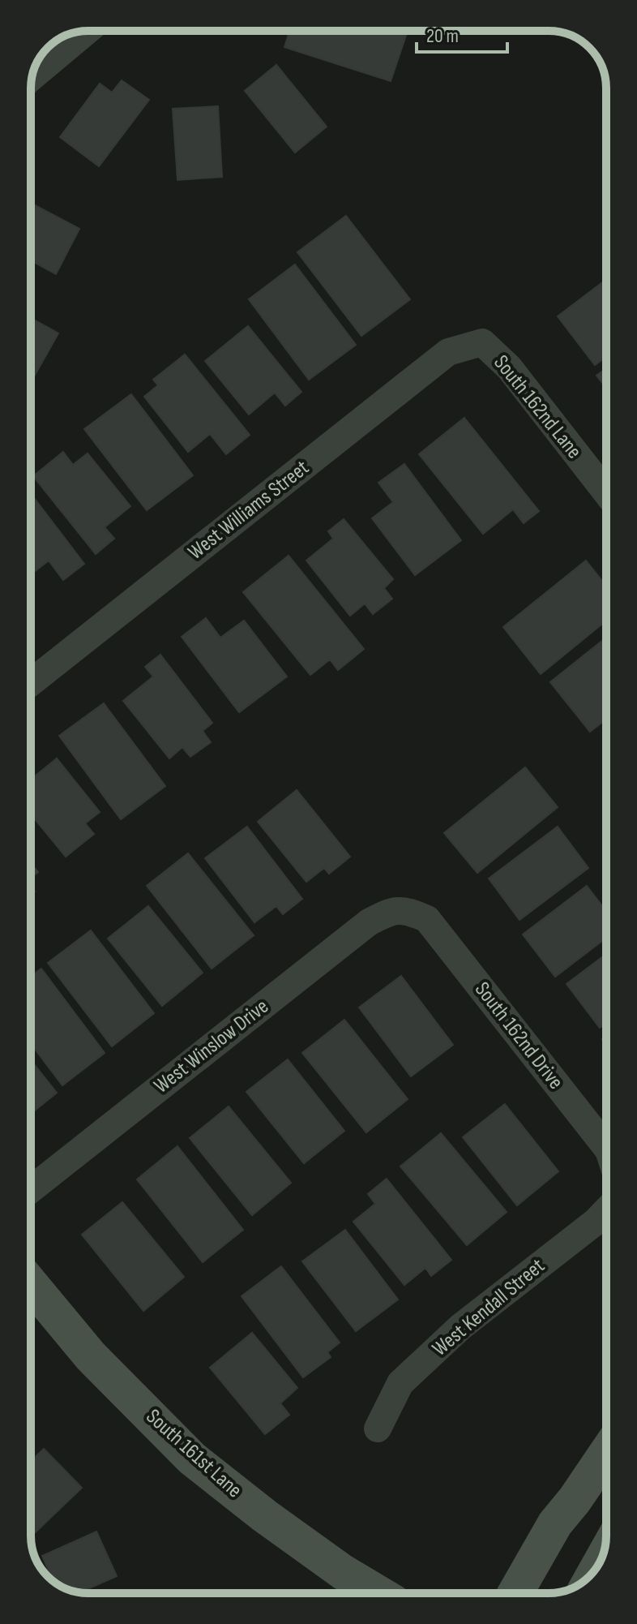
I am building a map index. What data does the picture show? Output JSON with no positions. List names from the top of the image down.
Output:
{
  "streets": {
    "street": [
      "South 162nd Lane",
      "West Williams Street",
      "South 162nd Drive",
      "West Winslow Drive",
      "West Kendall Street",
      "South 161st Lane"
    ]
  },
  "crossings": [
    ["South 162nd Lane", "West Williams Street"],
    ["South 162nd Drive", "West Winslow Drive"]
  ],
  "scale_bar": "20 m"
}
